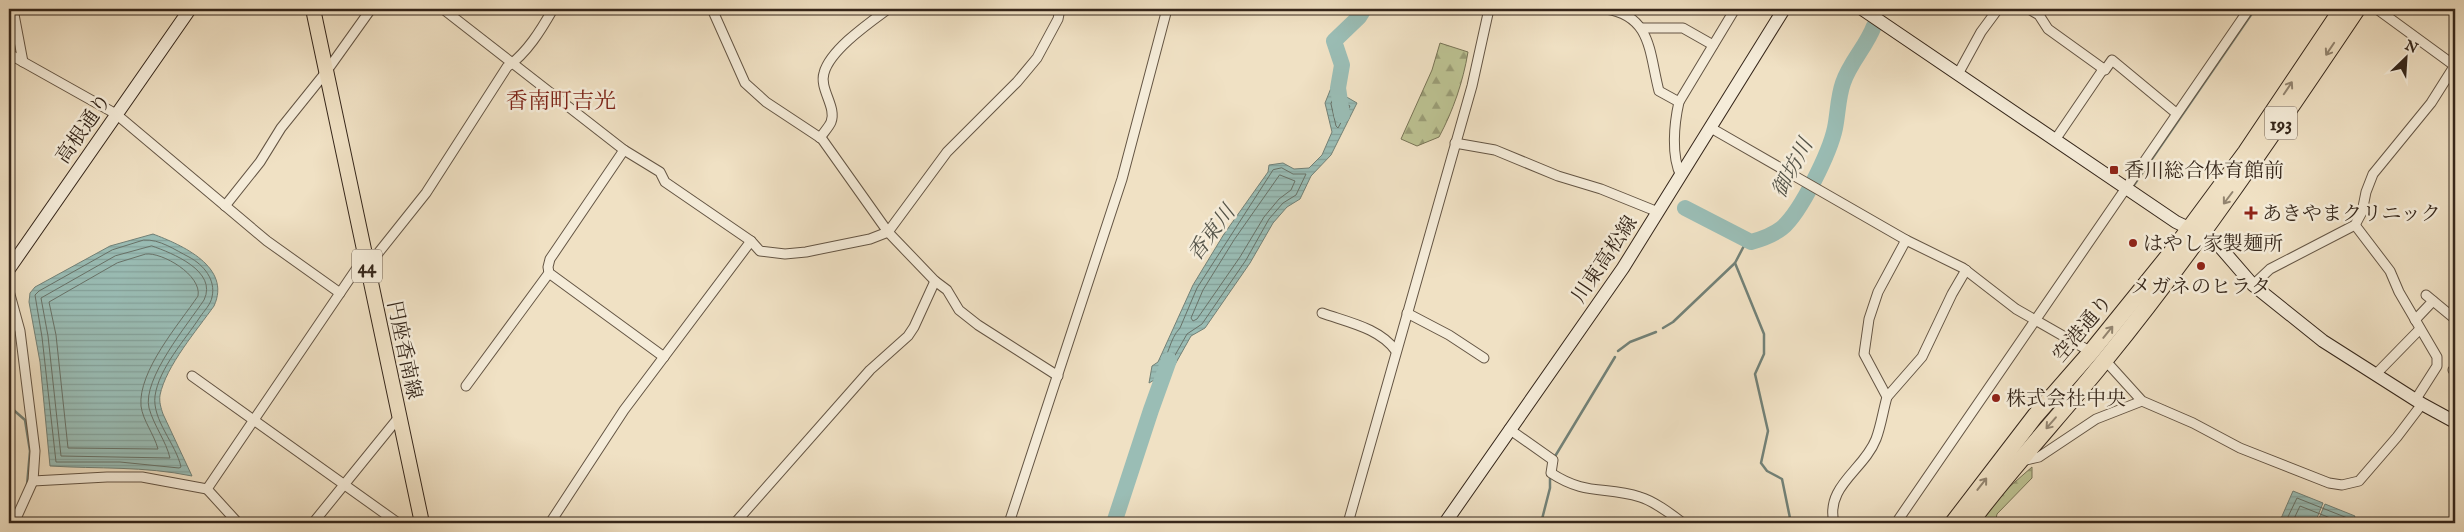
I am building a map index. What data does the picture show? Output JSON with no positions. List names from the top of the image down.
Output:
{
  "streets": {
    "highway": ["193", "空港通り"],
    "main road": ["44", "円座香南線"],
    "street": ["高根通り", "川東高松線"]
  },
  "districts": ["香南町吉光"],
  "water": ["御坊川", "香東川"],
  "places": {
    "transit": ["香川総合体育館前"],
    "health": ["あきやまクリニック"],
    "other": ["はやし家製麺所", "メガネのヒラタ", "株式会社中央"]
  },
  "north": "top right"
}
